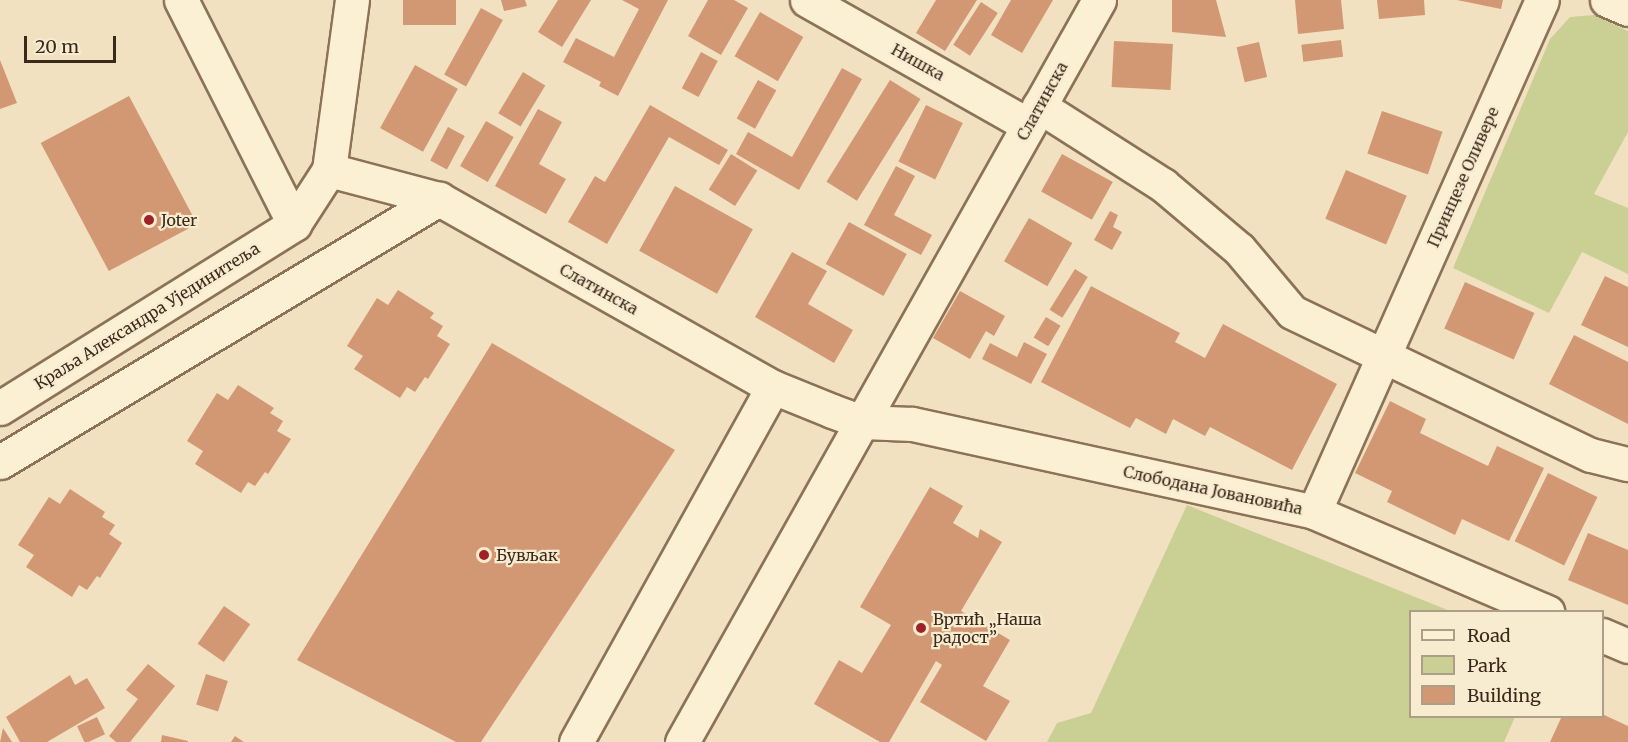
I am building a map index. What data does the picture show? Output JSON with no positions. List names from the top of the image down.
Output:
{
  "streets": {
    "street": [
      "Нишка",
      "Слатинска",
      "Принцезе Оливере",
      "Краља Александра Ујединитеља",
      "Слободана Јовановића"
    ]
  },
  "crossings": [
    ["Нишка", "Слатинска"],
    ["Нишка", "Принцезе Оливере"],
    ["Слатинска", "Краља Александра Ујединитеља"],
    ["Слатинска", "Слободана Јовановића"],
    ["Принцезе Оливере", "Слободана Јовановића"]
  ],
  "places": ["Joter", "Бувљак", "Вртић „Наша радост”"],
  "legend": ["Road", "Park", "Building"],
  "scale_bar": "20 m"
}
